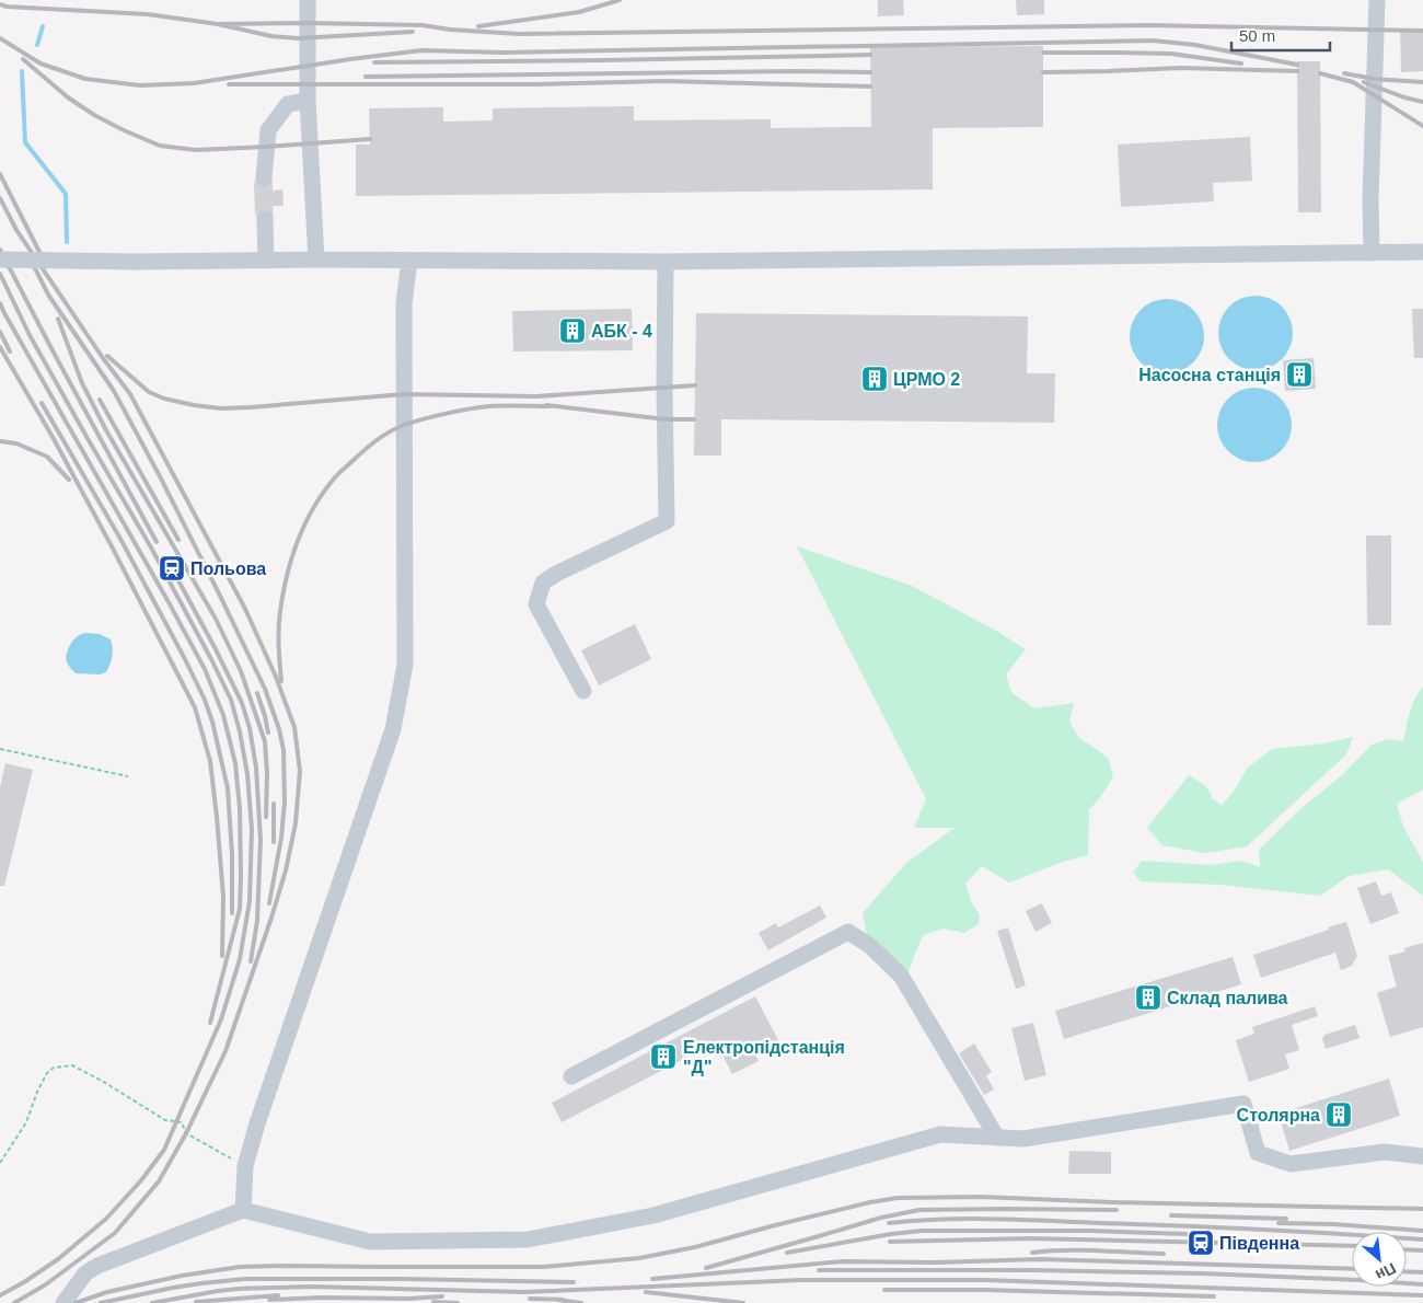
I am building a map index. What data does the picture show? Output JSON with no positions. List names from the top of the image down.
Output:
{
  "places": {
    "building": [
      "АБК - 4",
      "Насосна станція",
      "ЦРМО 2",
      "Склад палива",
      "Електропідстанція \"Д\"",
      "Столярна"
    ],
    "station": ["Польова", "Південна"]
  },
  "scale_bar": "50 m",
  "north": "bottom right"
}
